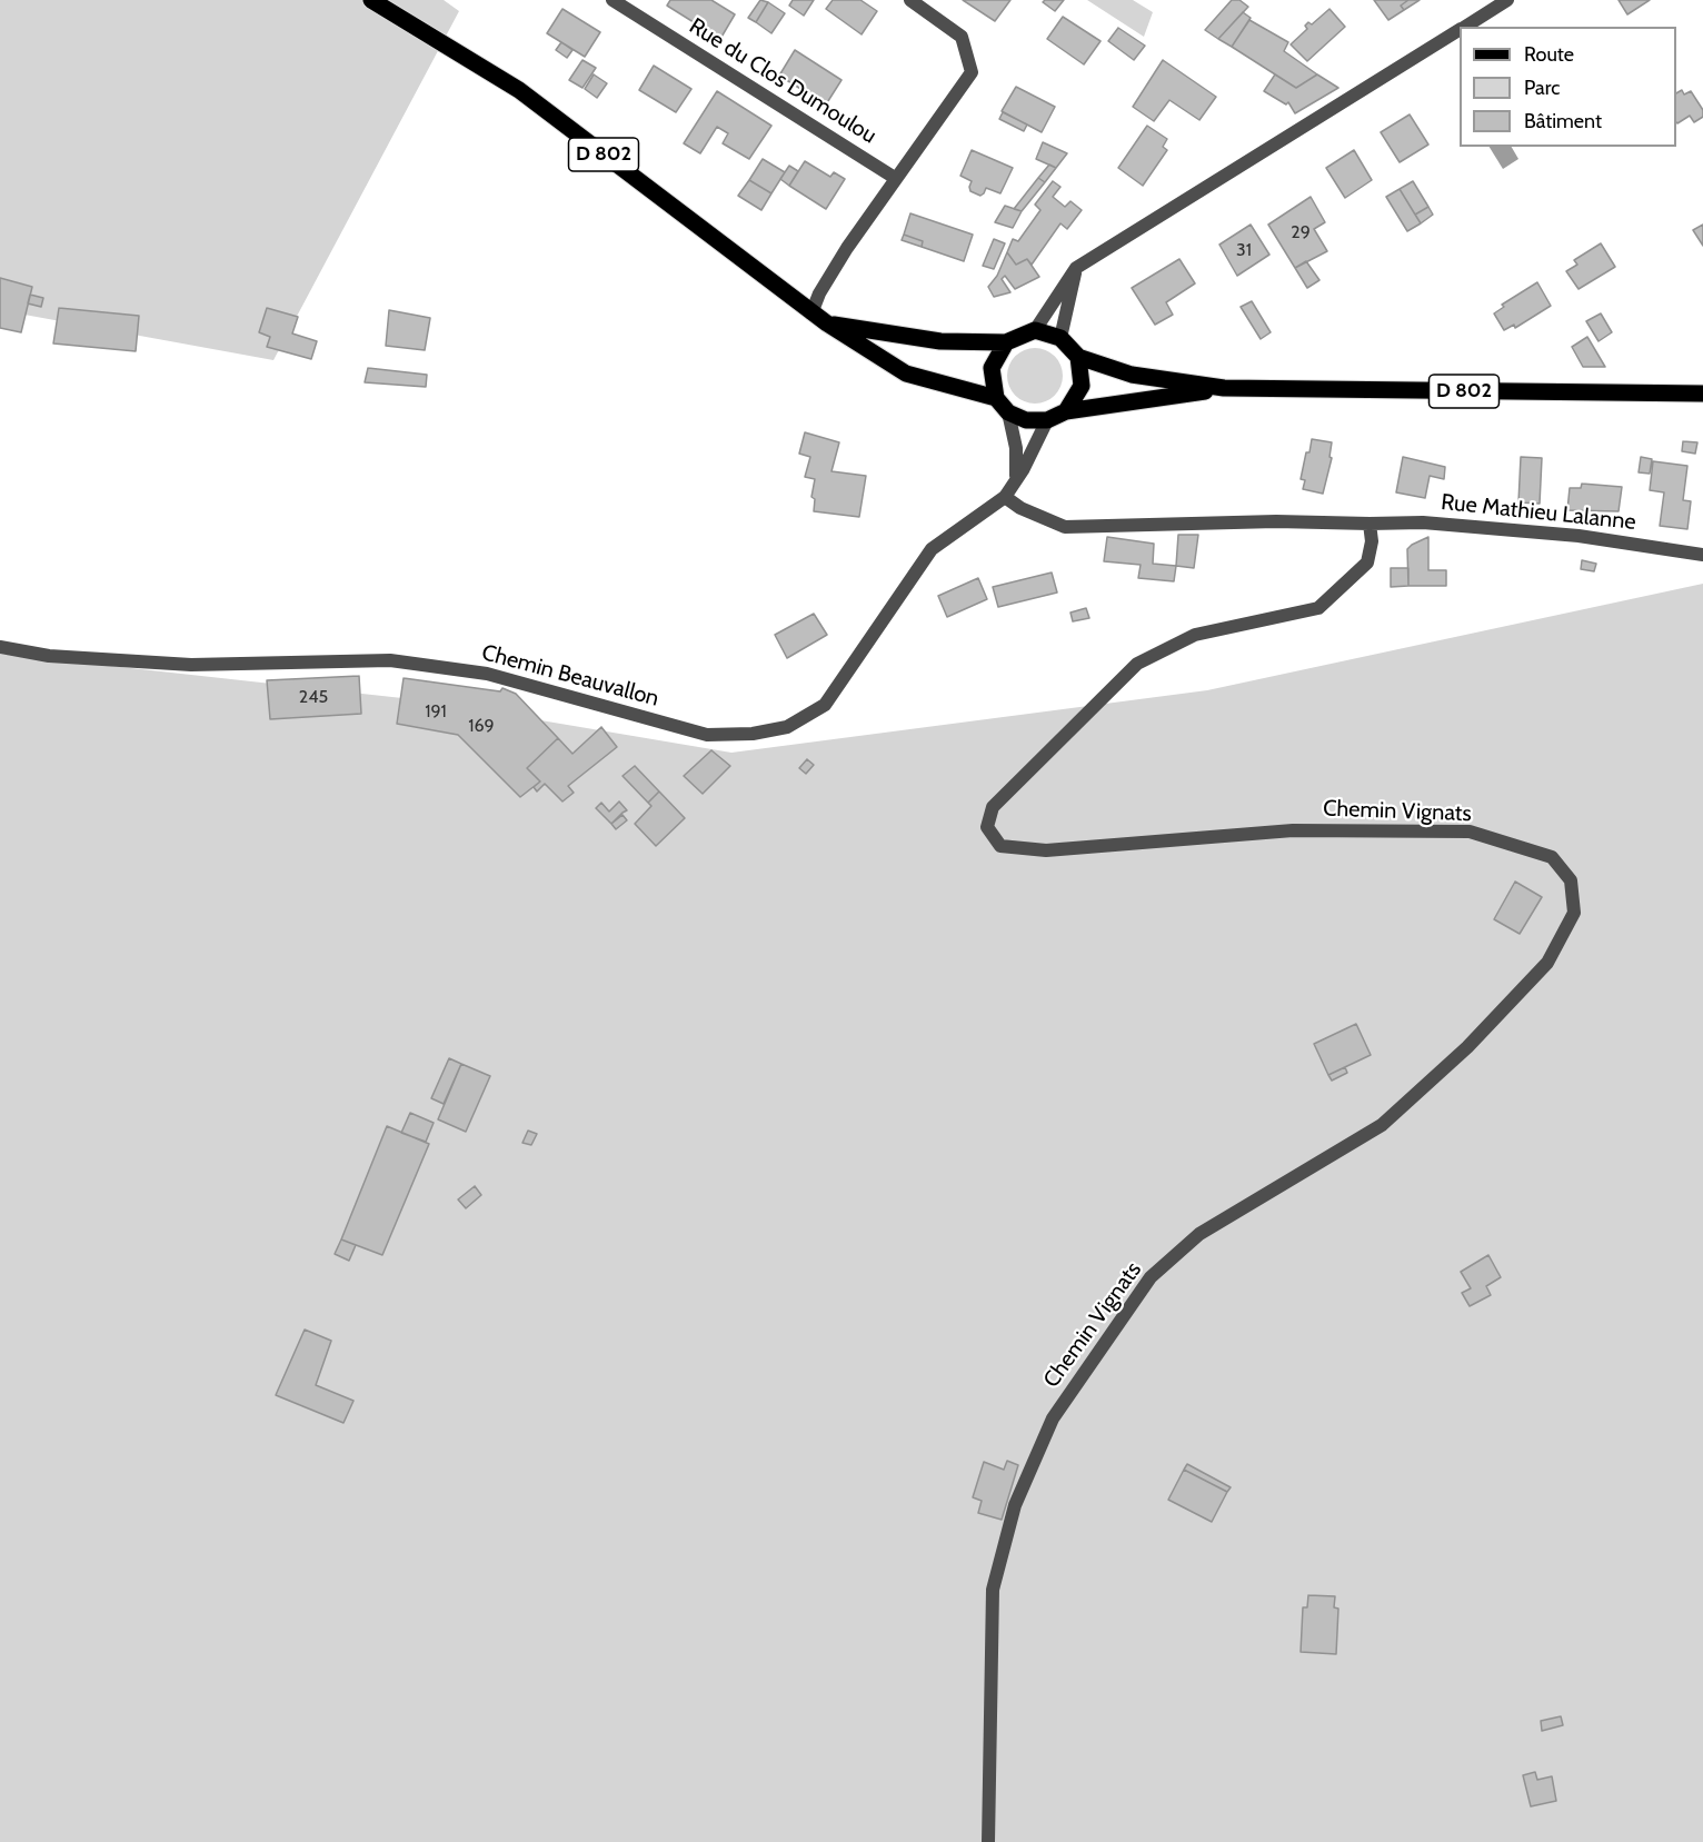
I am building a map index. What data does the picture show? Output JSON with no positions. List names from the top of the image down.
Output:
{
  "streets": {
    "main road": ["D 802"],
    "street": [
      "Rue du Clos Dumoulou",
      "Rue Mathieu Lalanne",
      "Chemin Beauvallon",
      "Chemin Vignats"
    ]
  },
  "crossings": [
    ["D 802", "Chemin Beauvallon"],
    ["Rue Mathieu Lalanne", "Chemin Vignats"]
  ],
  "house_numbers": [
    "29",
    "31",
    "245",
    "191",
    "169"
  ],
  "legend": ["Route", "Parc", "Bâtiment"]
}
